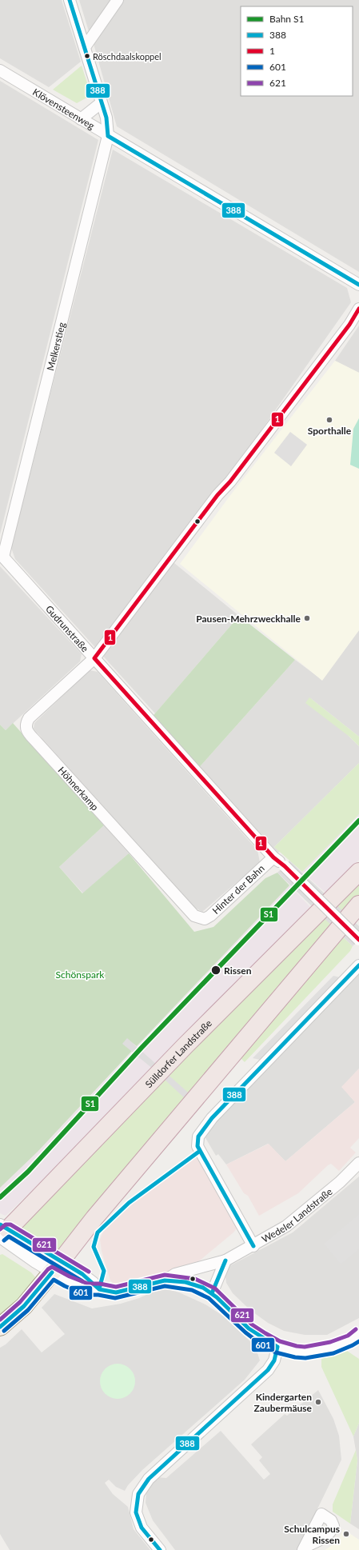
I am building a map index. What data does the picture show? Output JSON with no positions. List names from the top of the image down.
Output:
{
  "streets": {
    "highway": ["Sülldorfer Landstraße"],
    "street": [
      "Klövensteenweg",
      "Melkerstieg",
      "Gudrunstraße",
      "Höhnerkamp",
      "Hinter der Bahn",
      "Wedeler Landstraße"
    ]
  },
  "crossings": [
    ["Klövensteenweg", "Melkerstieg"],
    ["Melkerstieg", "Gudrunstraße"],
    ["Gudrunstraße", "Höhnerkamp"],
    ["Gudrunstraße", "Hinter der Bahn"],
    ["Höhnerkamp", "Hinter der Bahn"],
    ["Sülldorfer Landstraße", "Wedeler Landstraße"]
  ],
  "parks": ["Schönspark"],
  "places": [
    "Röschdaalskoppel",
    "Sporthalle",
    "Pausen-Mehrzweckhalle",
    "Rissen",
    "Kindergarten Zaubermäuse",
    "Schulcampus Rissen"
  ],
  "lines": [
    "transit line 388",
    "transit line 1",
    "rail line S1",
    "transit line 621",
    "transit line 601"
  ],
  "legend": [
    "Bahn S1",
    "388",
    "1",
    "601",
    "621"
  ]
}
